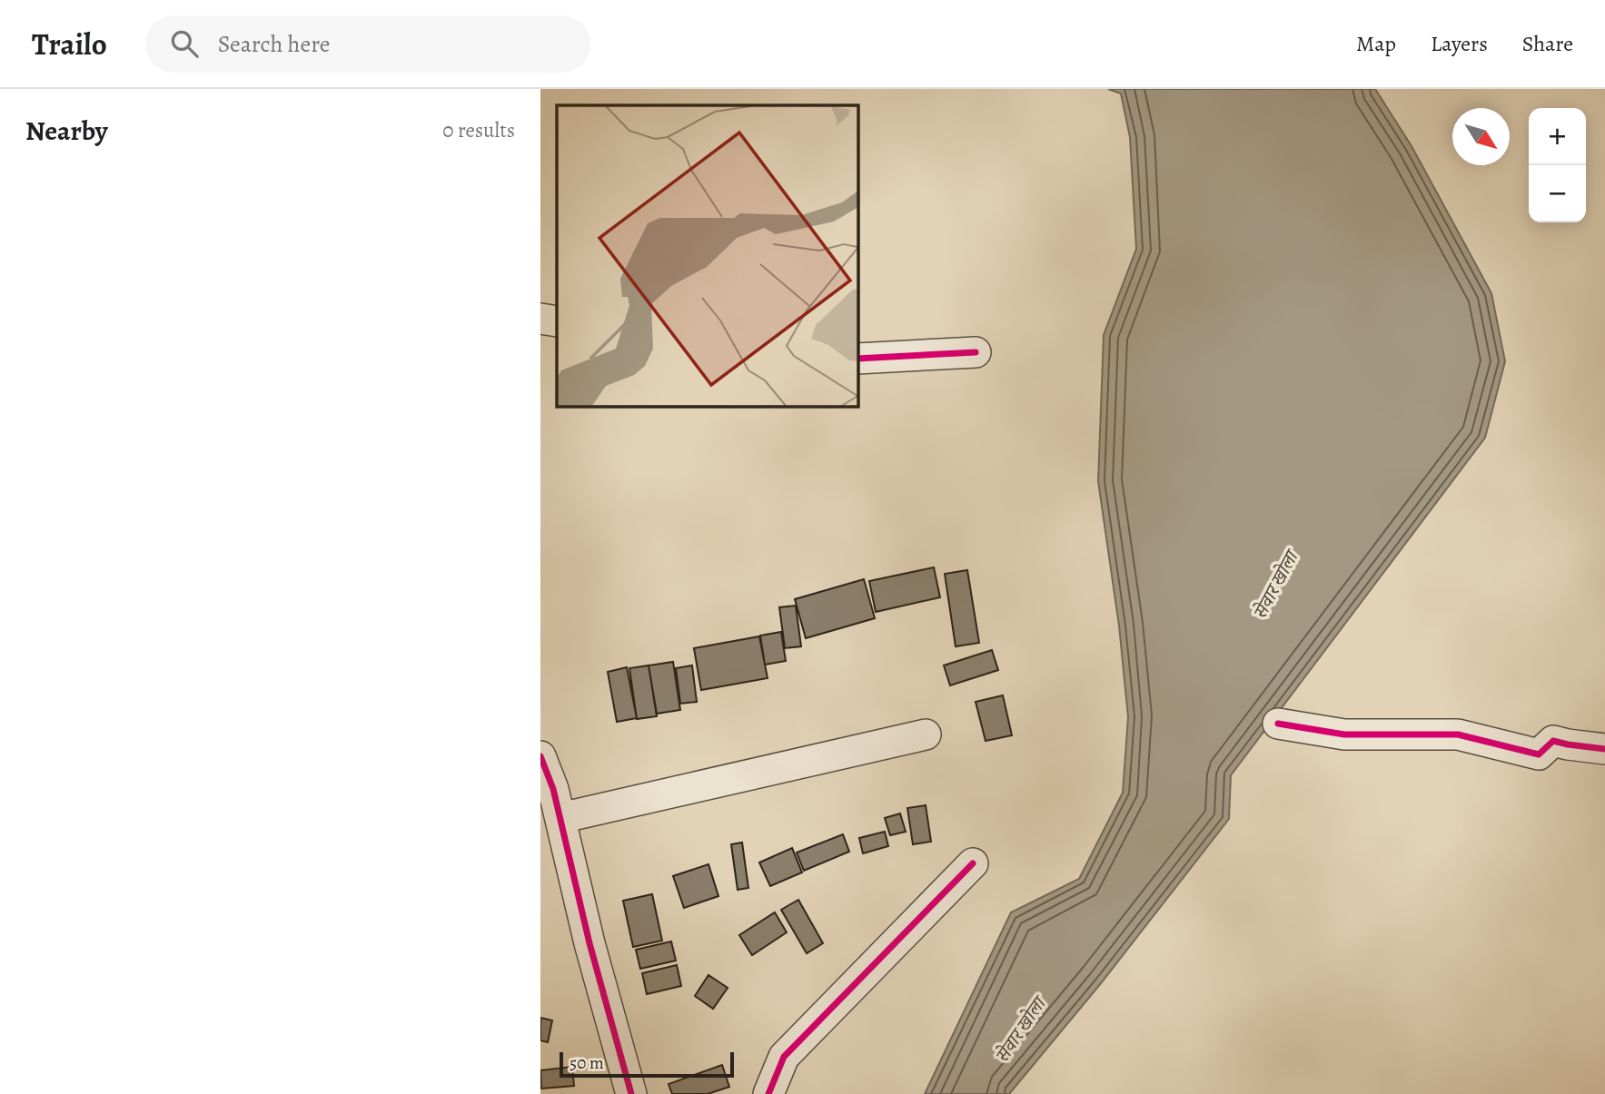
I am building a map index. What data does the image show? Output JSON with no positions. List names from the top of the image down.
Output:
{
  "water": ["सेवार खोला"],
  "scale_bar": "50 m",
  "north": "bottom right",
  "page": {
    "header": "Trailo",
    "search": "Search here",
    "nav": ["Map", "Layers", "Share"],
    "heading": ["Nearby", "0 results"],
    "map_buttons": ["+", "−"],
    "scale": "50 m"
  }
}
